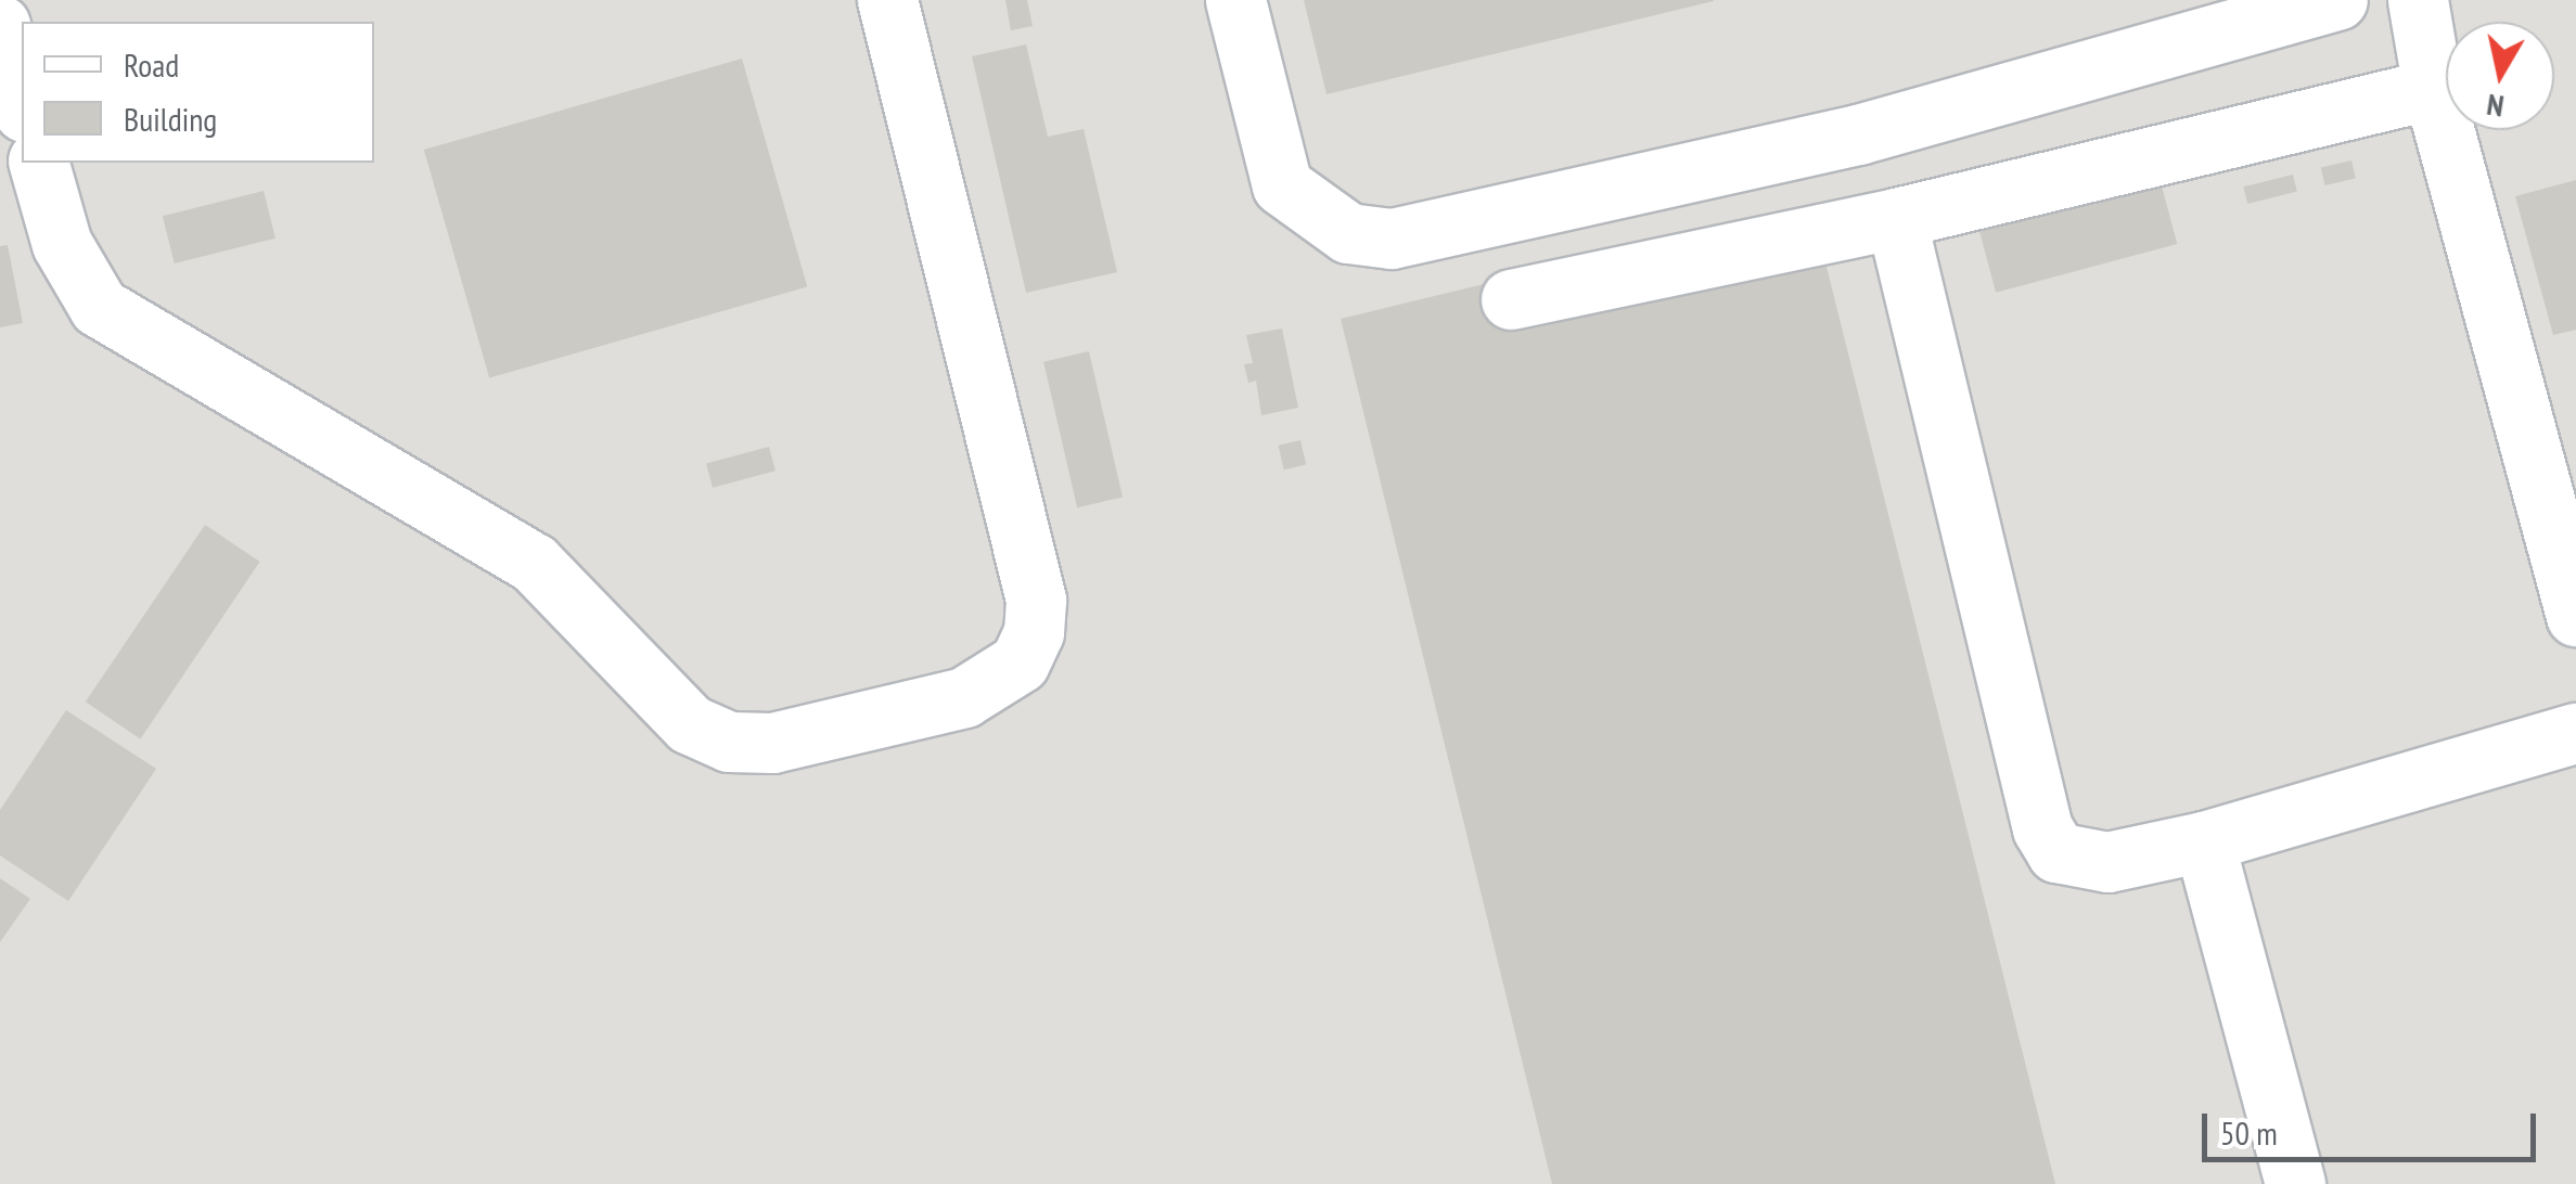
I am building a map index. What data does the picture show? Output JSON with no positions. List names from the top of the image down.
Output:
{
  "legend": ["Road", "Building"],
  "scale_bar": "50 m",
  "north": "bottom"
}
